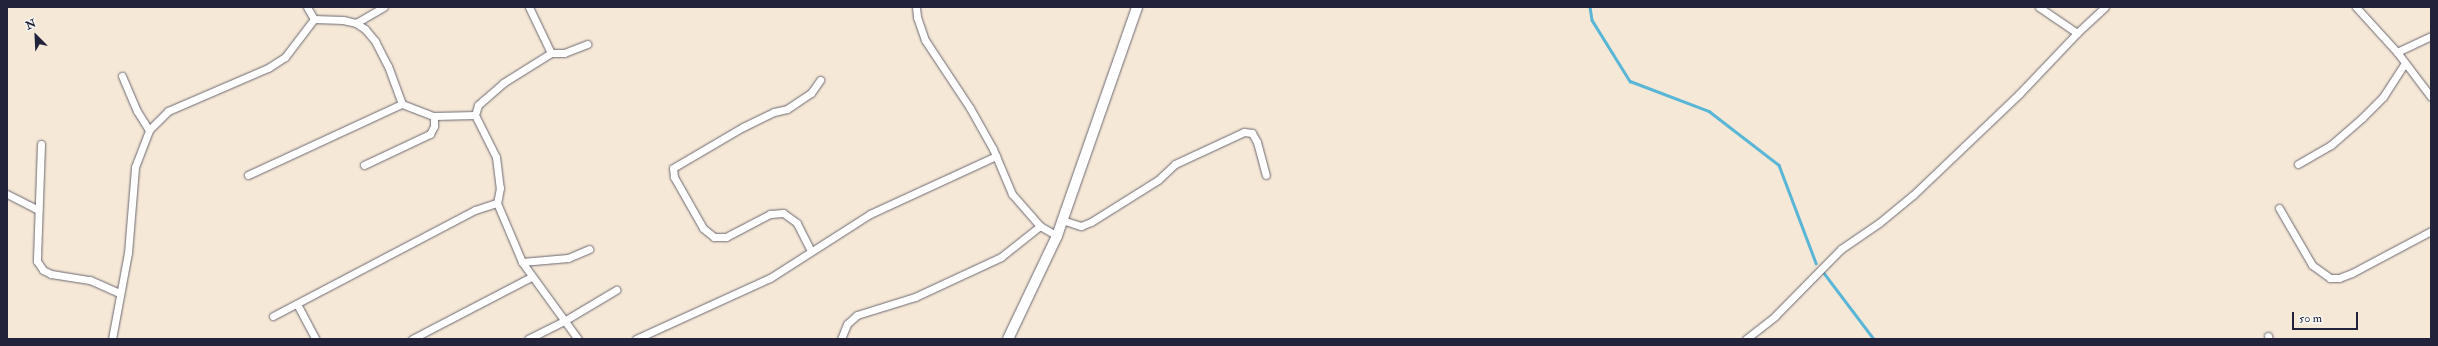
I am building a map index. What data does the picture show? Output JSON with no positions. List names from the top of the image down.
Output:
{
  "scale_bar": "50 m",
  "north": "top left"
}
